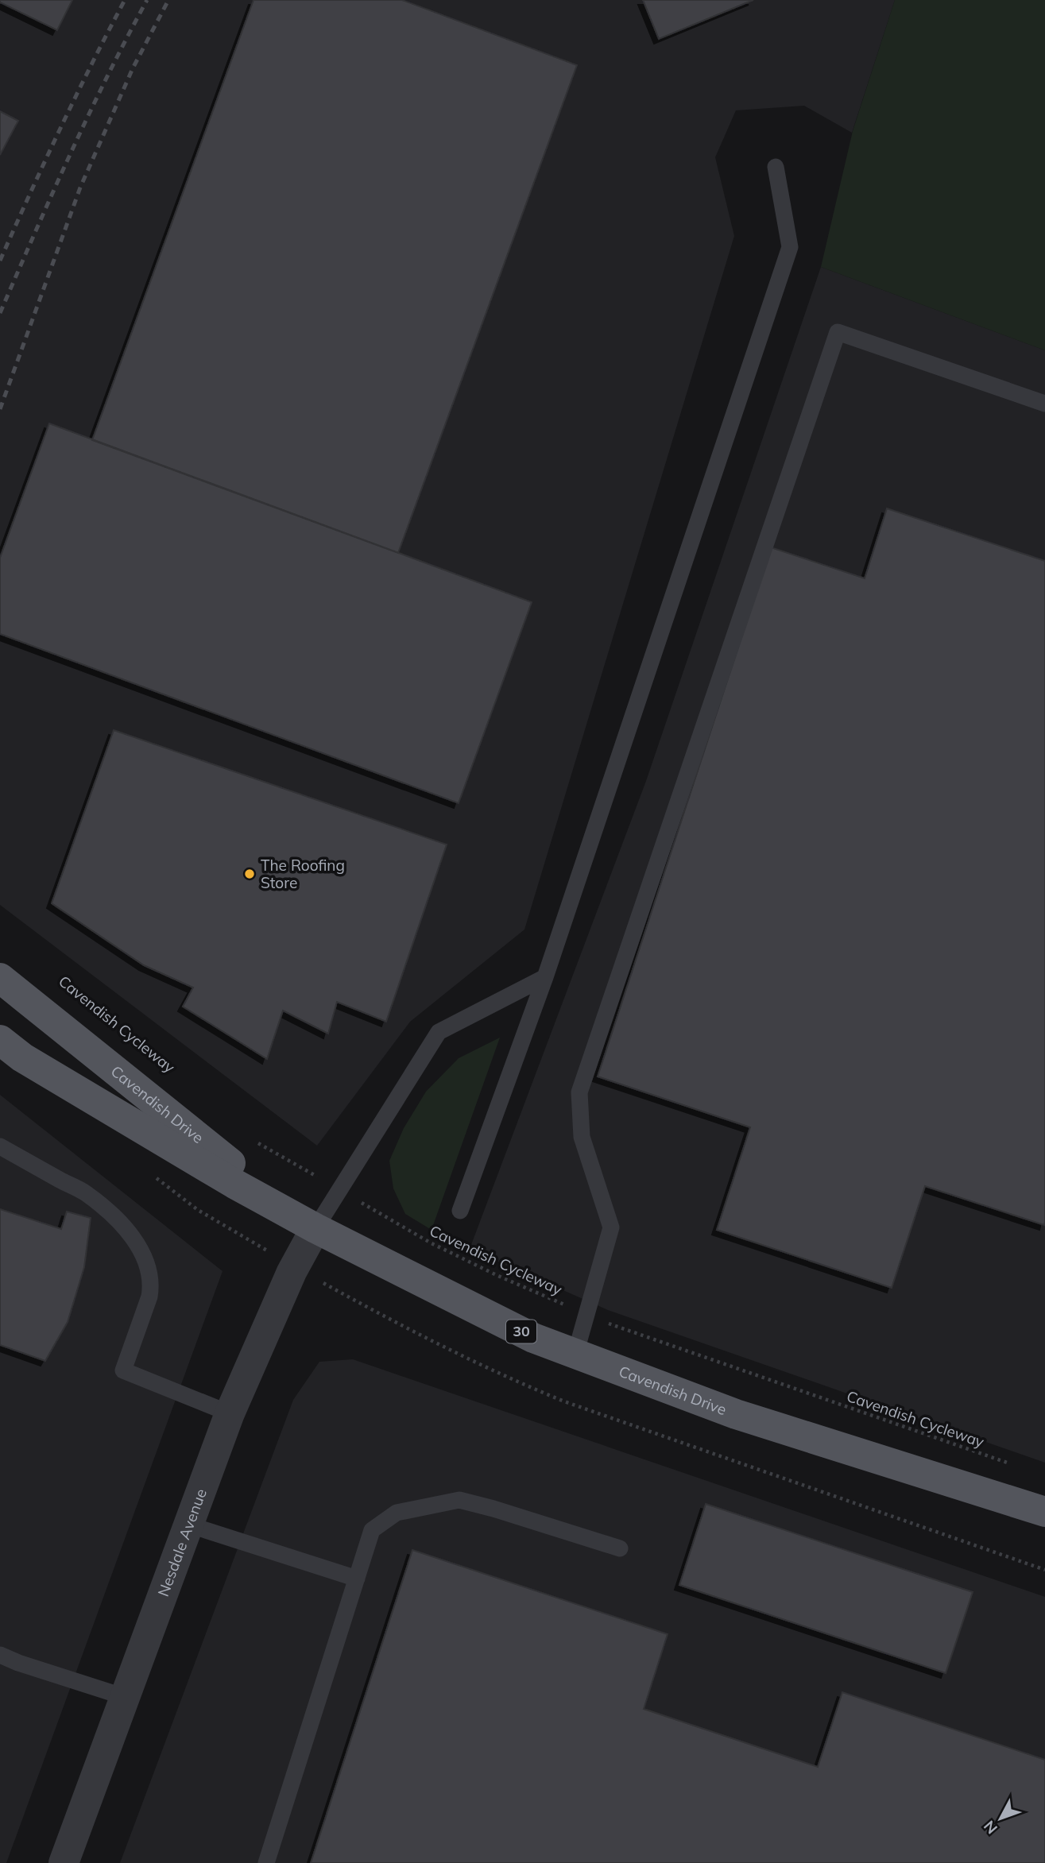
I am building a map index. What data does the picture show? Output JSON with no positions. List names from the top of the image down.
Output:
{
  "streets": {
    "main road": ["Cavendish Drive", "30"],
    "street": ["Nesdale Avenue"],
    "path": ["Cavendish Cycleway"]
  },
  "crossings": [
    ["Cavendish Drive", "Nesdale Avenue"]
  ],
  "places": ["The Roofing Store"],
  "north": "bottom left"
}
